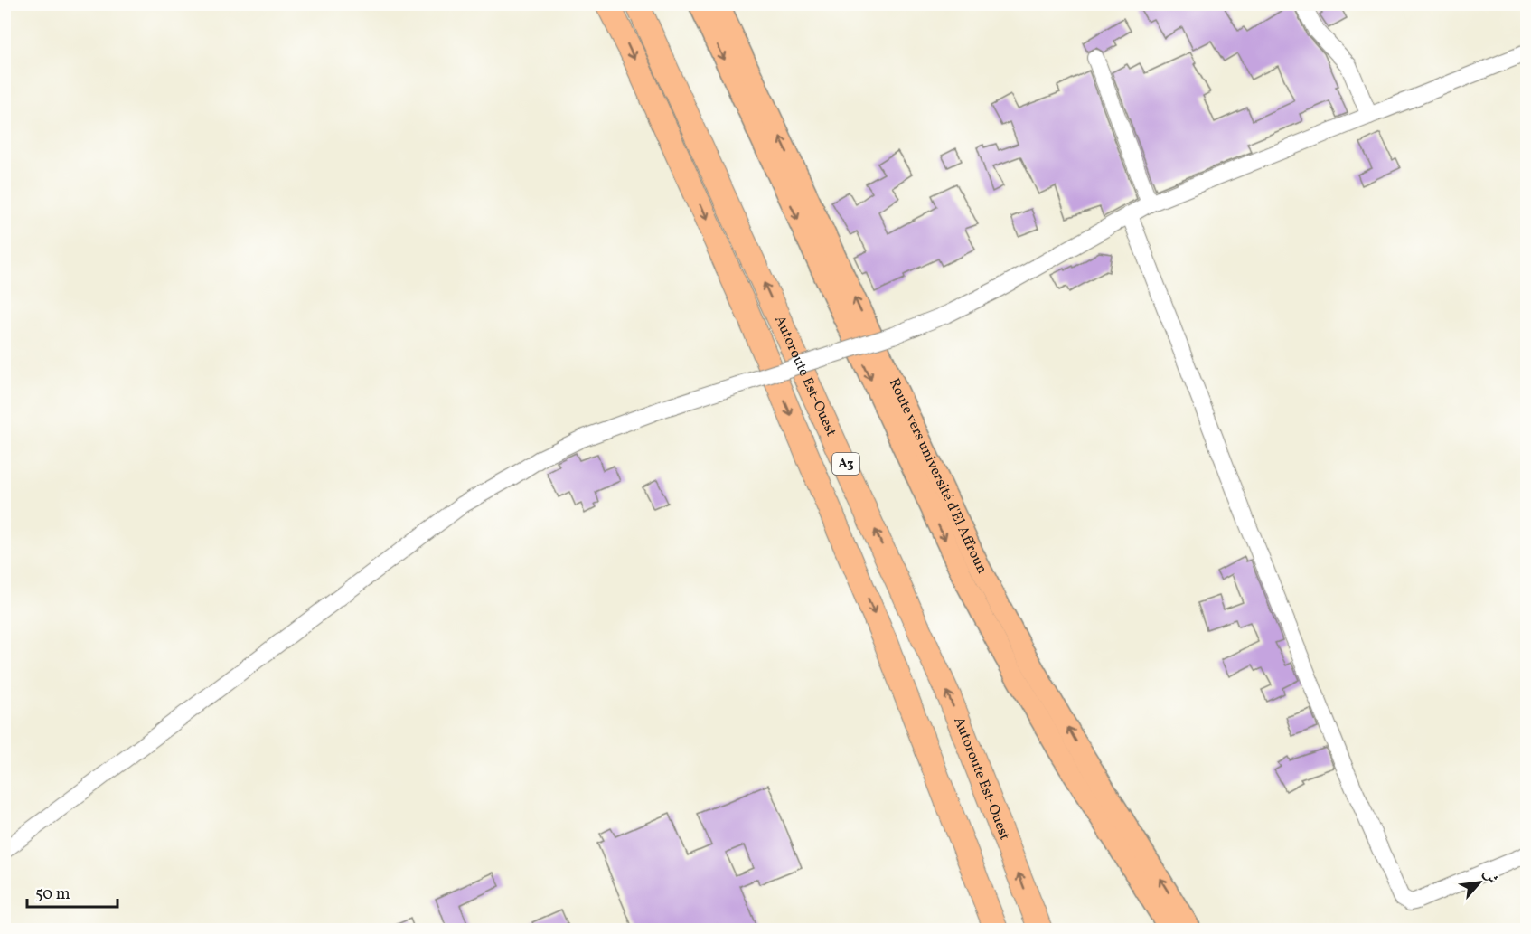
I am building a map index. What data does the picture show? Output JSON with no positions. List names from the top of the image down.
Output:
{
  "streets": {
    "highway": ["Autoroute Est-Ouest", "A3"],
    "main road": ["Route vers université d'El Affroun"]
  },
  "scale_bar": "50 m",
  "north": "top right"
}
